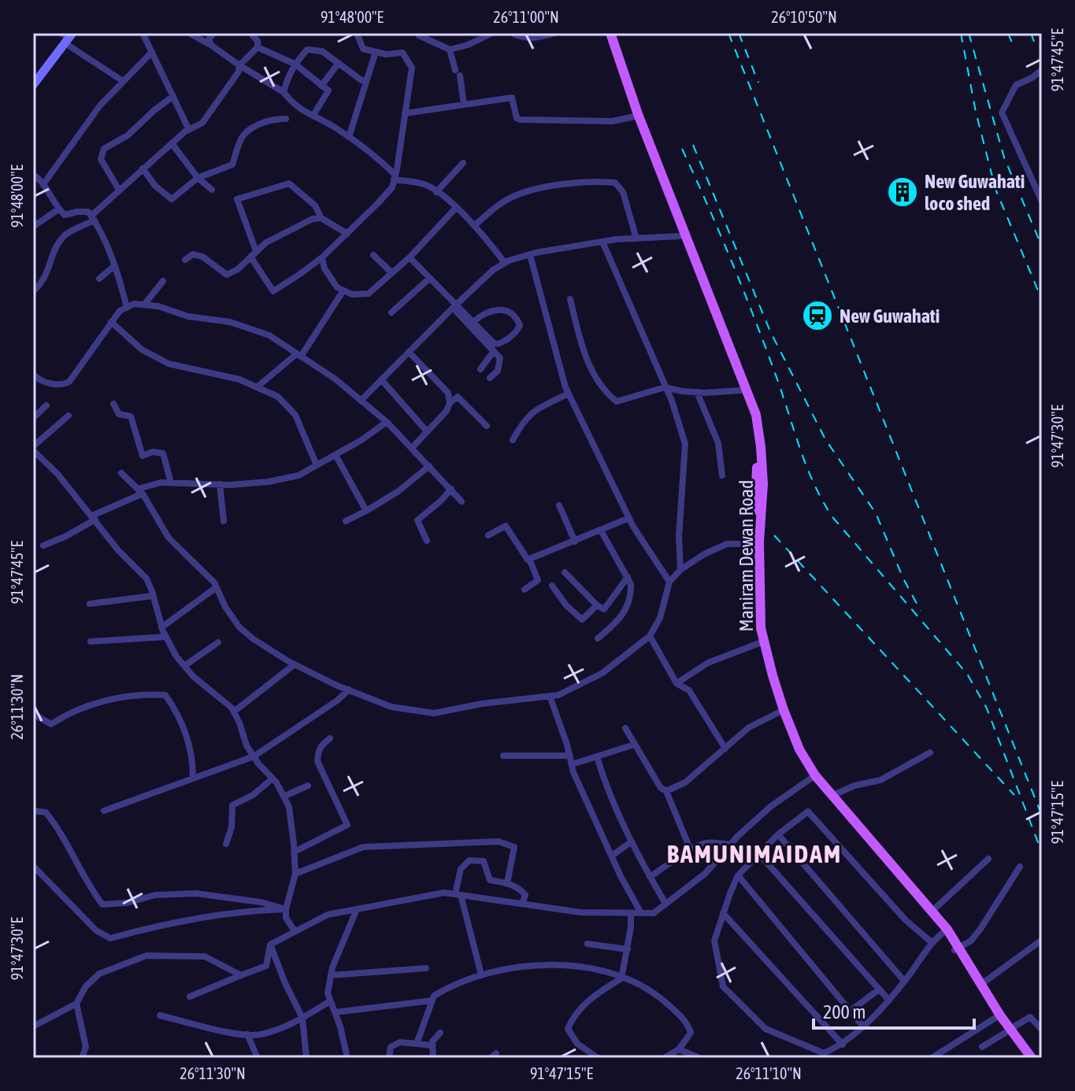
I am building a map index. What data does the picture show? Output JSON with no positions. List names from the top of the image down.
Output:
{
  "streets": {
    "main road": ["Maniram Dewan Road"]
  },
  "districts": ["BAMUNIMAIDAM"],
  "places": {
    "building": ["New Guwahati loco shed"],
    "station": ["New Guwahati"]
  },
  "scale_bar": "200 m",
  "coordinates": [
    "91°48'00\"E",
    "26°11'00\"N",
    "26°10'50\"N",
    "91°47'45\"E",
    "91°47'30\"E",
    "26°11'30\"N",
    "91°47'15\"E",
    "26°11'10\"N"
  ]
}
